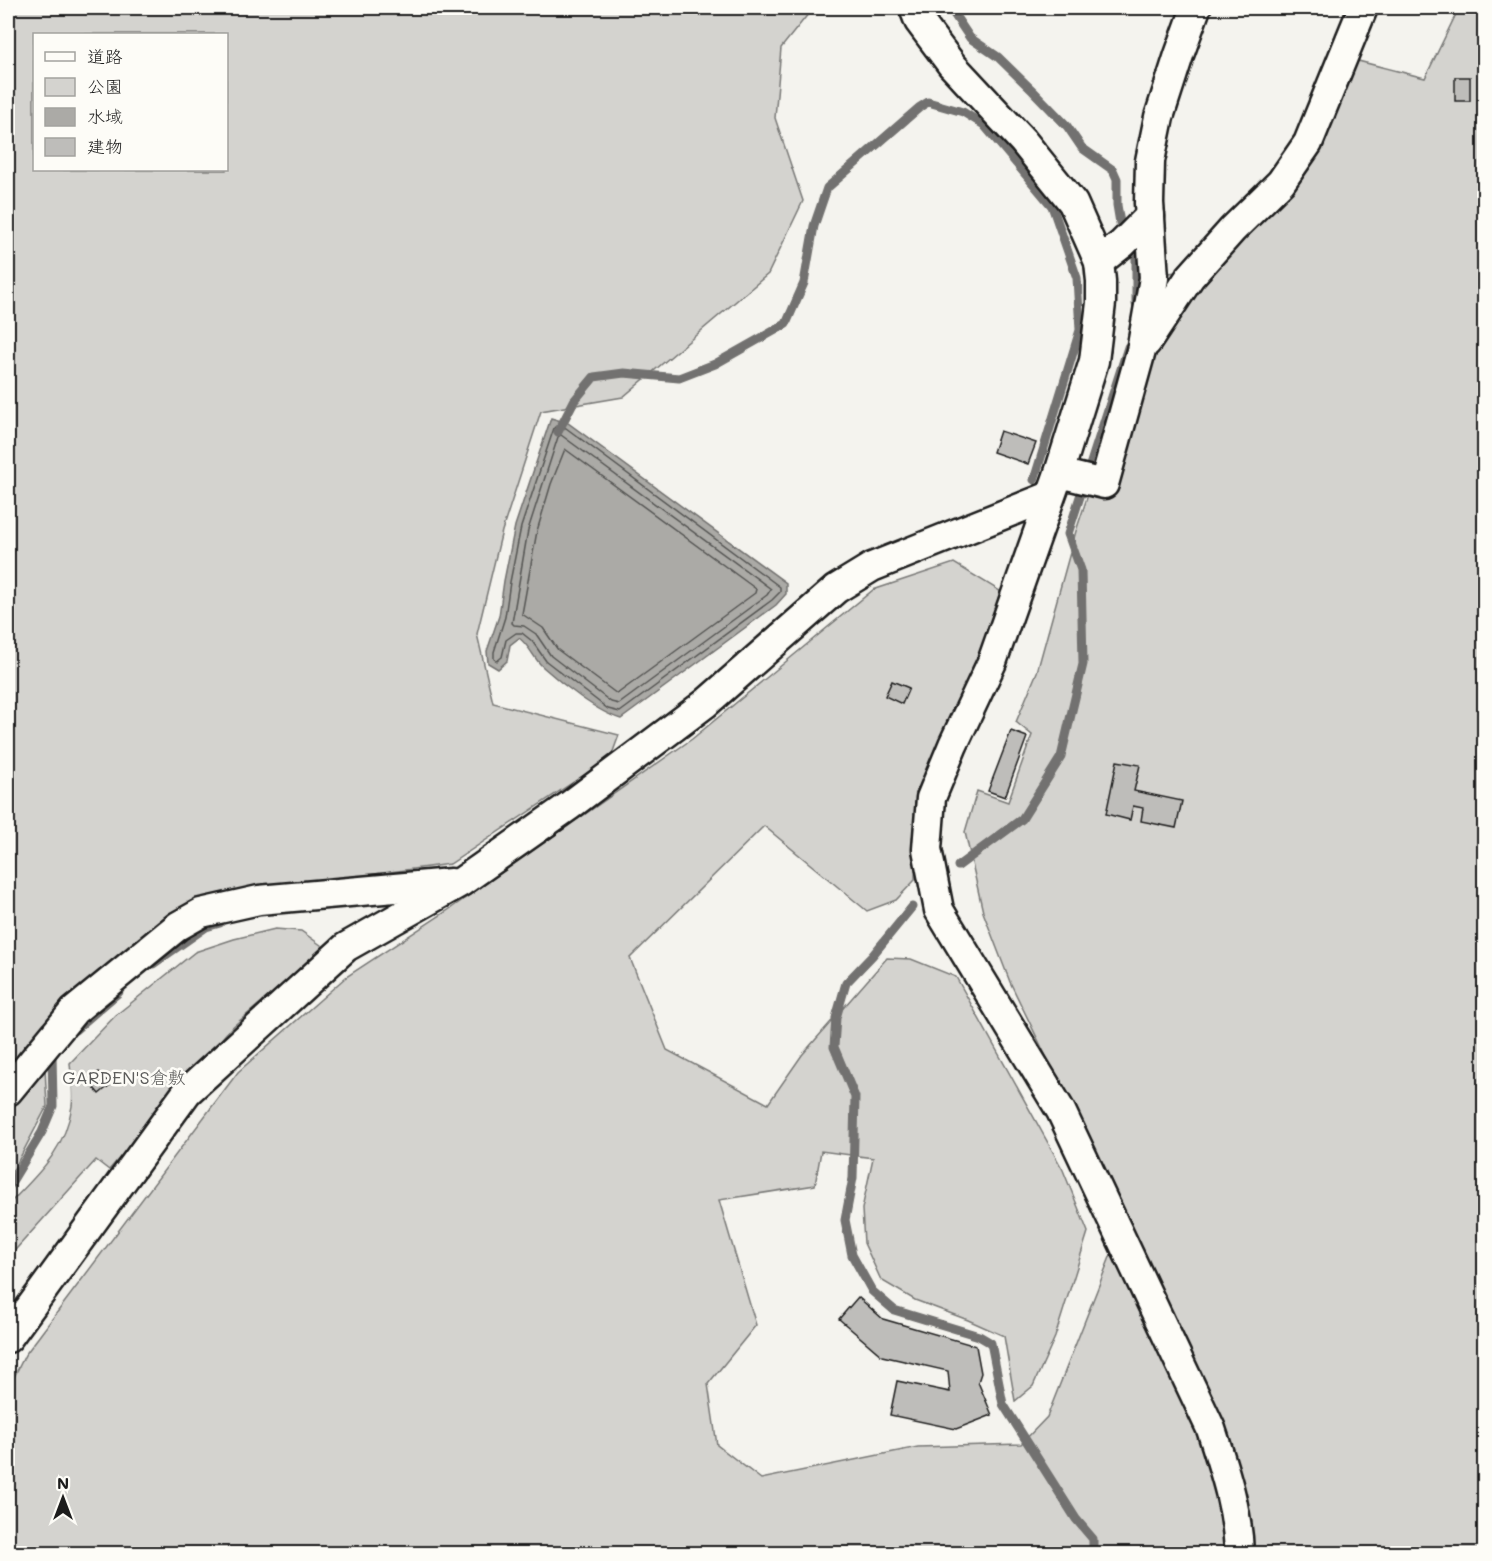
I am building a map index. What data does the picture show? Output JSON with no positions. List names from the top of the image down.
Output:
{
  "parks": ["GARDEN'S倉敷"],
  "legend": [
    "道路",
    "公園",
    "水域",
    "建物"
  ],
  "north": "top"
}
